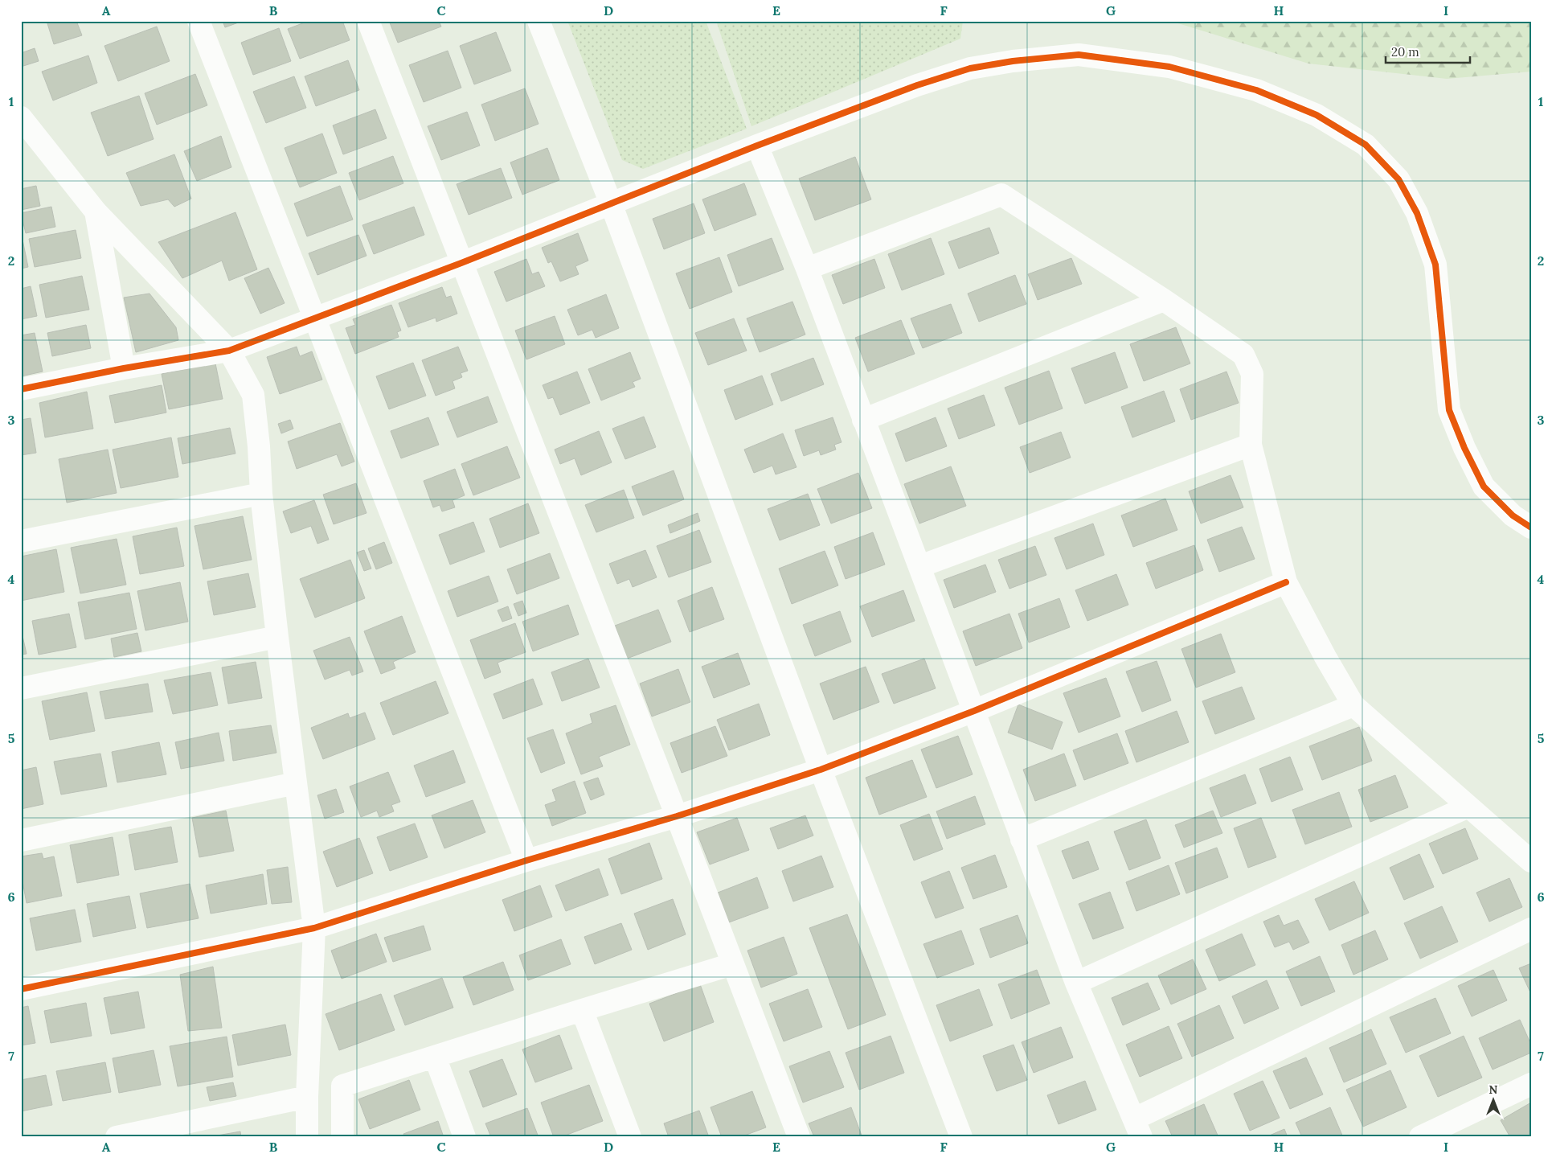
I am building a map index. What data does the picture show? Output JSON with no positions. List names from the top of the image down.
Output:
{
  "scale_bar": "20 m",
  "north": "top",
  "grid": {
    "columns": [
      "A",
      "B",
      "C",
      "D",
      "E",
      "F",
      "G",
      "H",
      "I"
    ],
    "rows": [
      "1",
      "2",
      "3",
      "4",
      "5",
      "6",
      "7"
    ]
  }
}
